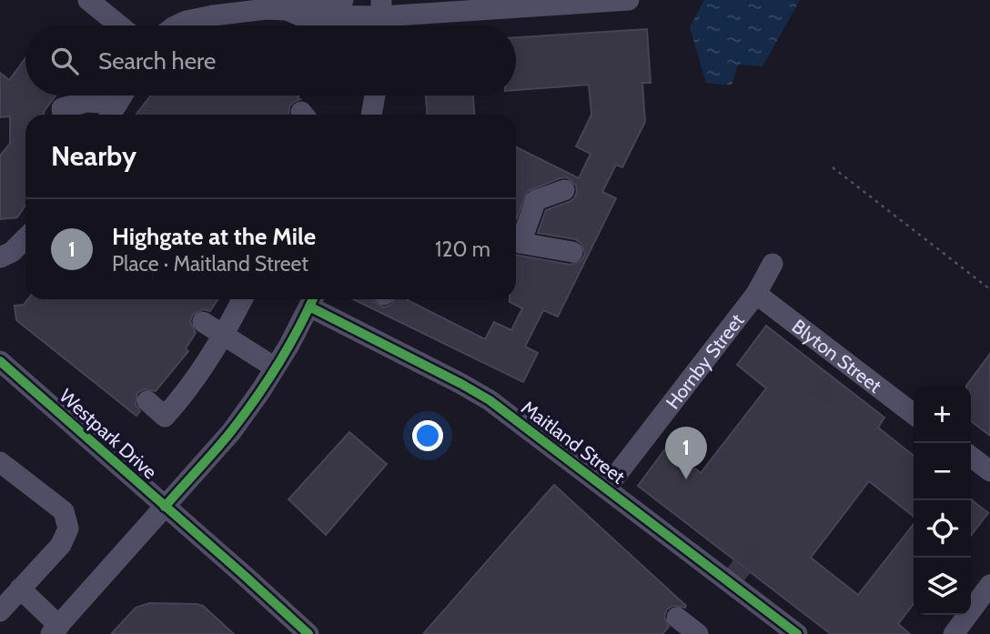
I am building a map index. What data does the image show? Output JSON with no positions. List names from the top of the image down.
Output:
{
  "streets": {
    "street": [
      "Blyton Street",
      "Hornby Street",
      "Westpark Drive",
      "Maitland Street"
    ]
  },
  "crossings": [
    ["Blyton Street", "Hornby Street"],
    ["Hornby Street", "Maitland Street"]
  ],
  "page": {
    "search": "Search here",
    "heading": "Nearby",
    "list": [
      {
        "mark": "1",
        "name": "Highgate at the Mile",
        "note": "Place · Maitland Street",
        "value": "120 m"
      }
    ],
    "map_buttons": ["+", "−"],
    "pins": "1"
  }
}
